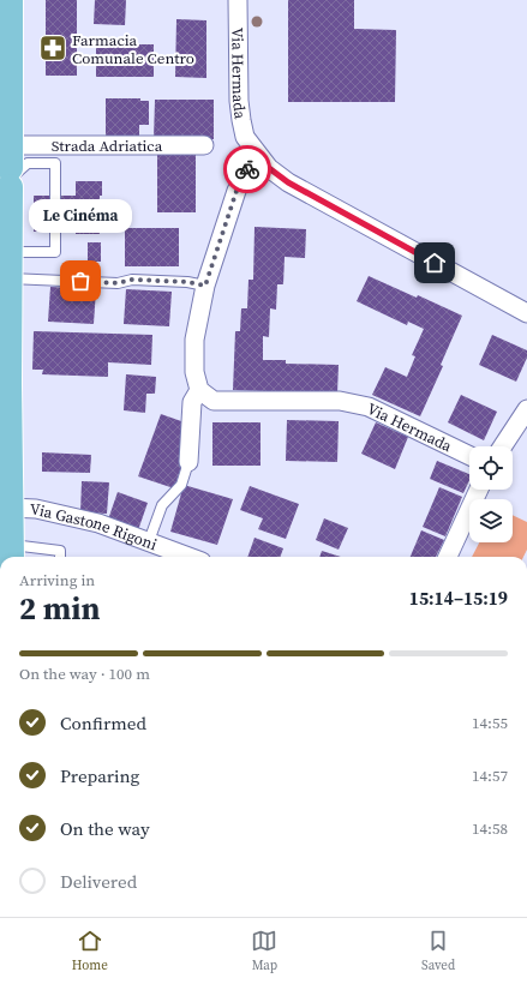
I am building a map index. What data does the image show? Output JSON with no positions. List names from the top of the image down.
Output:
{
  "streets": {
    "street": ["Via Hermada", "Strada Adriatica", "Via Gastone Rigoni"]
  },
  "places": {
    "pharmacy": ["Farmacia Comunale Centro"],
    "other": ["Le Cinéma"]
  },
  "page": {
    "bubble": "Le Cinéma",
    "heading": ["2 min", "Arriving in", "15:14–15:19"],
    "bar": "On the way · 100 m",
    "list": [
      ["Confirmed", "14:55"],
      ["Preparing", "14:57"],
      ["On the way", "14:58"],
      "Delivered"
    ],
    "tabs": ["Home", "Map", "Saved"]
  }
}
